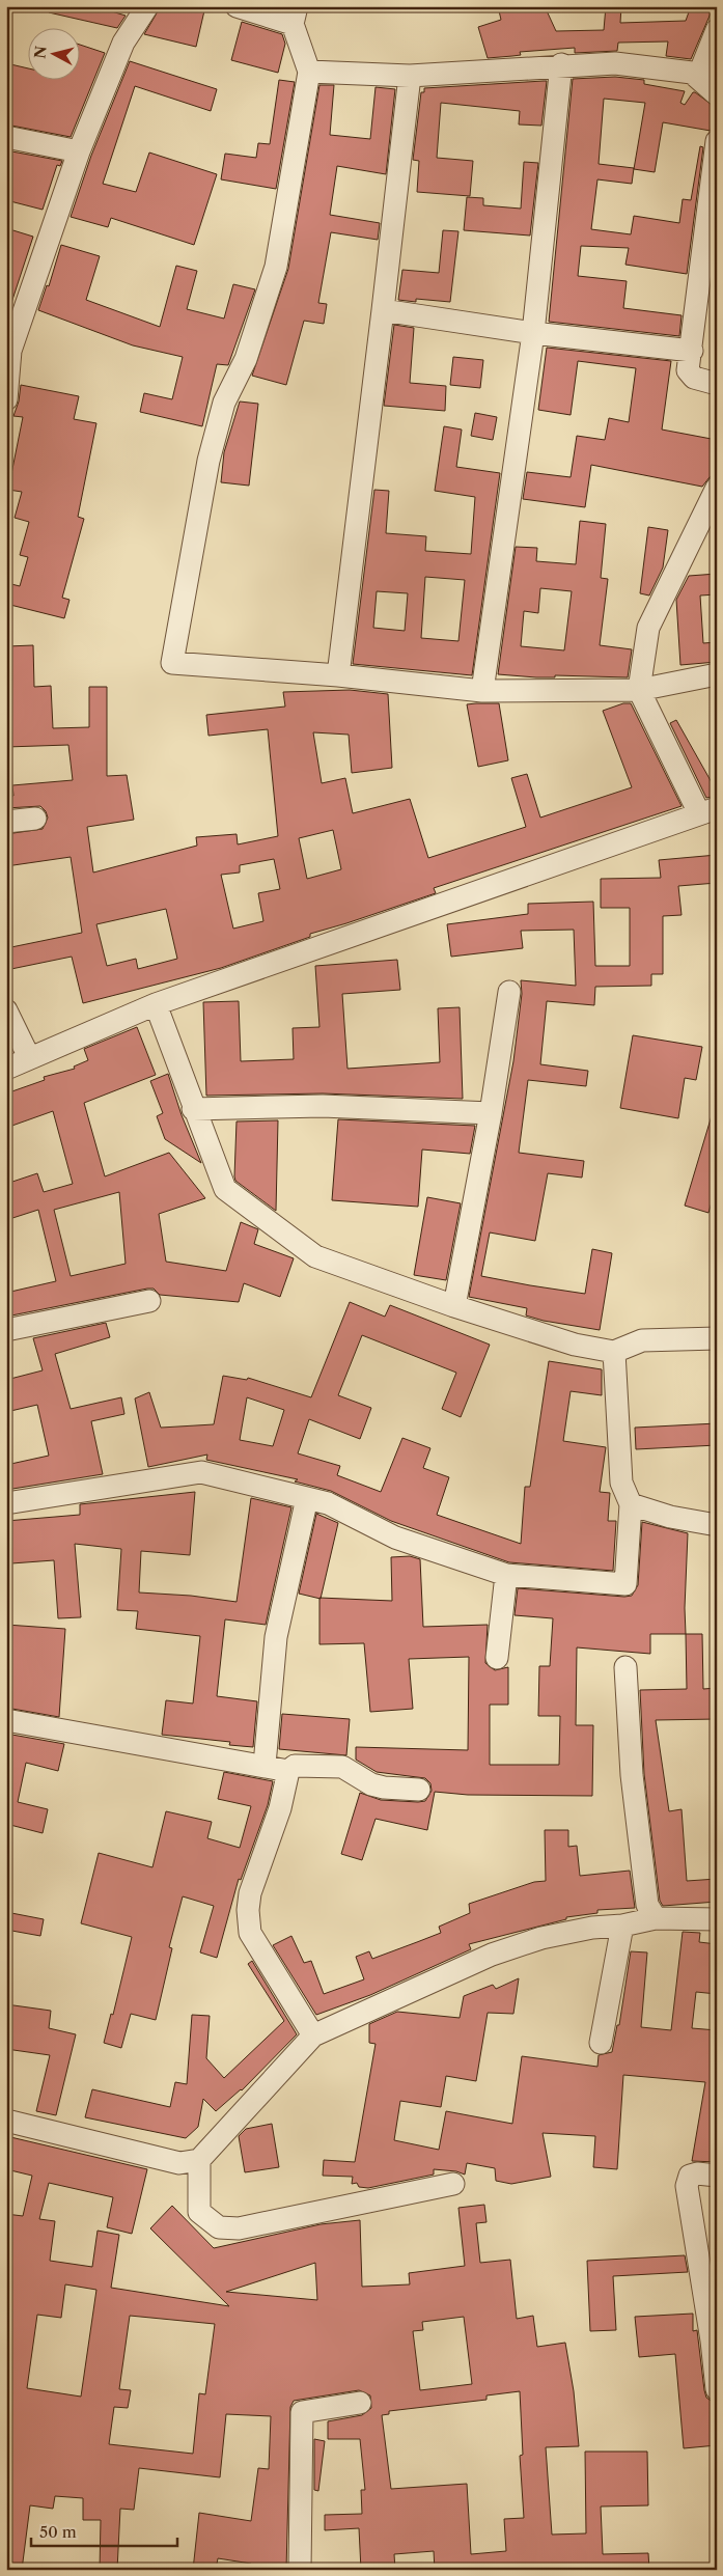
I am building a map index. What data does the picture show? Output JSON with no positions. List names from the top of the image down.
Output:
{
  "scale_bar": "50 m",
  "north": "left"
}
